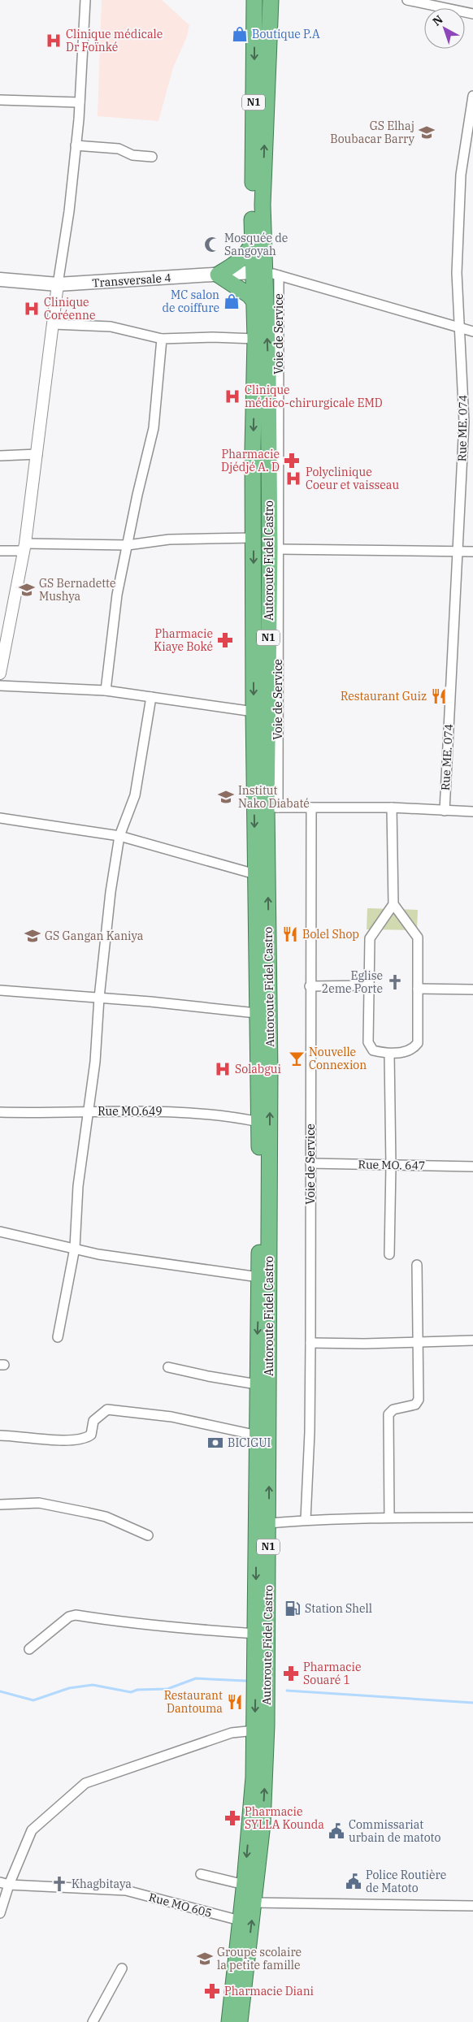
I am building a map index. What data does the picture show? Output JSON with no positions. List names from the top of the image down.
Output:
{
  "streets": {
    "highway": ["N1", "Autoroute Fidel Castro"],
    "main road": ["Transversale 4"],
    "street": [
      "Voie de Service",
      "Rue ME. 074",
      "Rue MO.649",
      "Rue MO. 647",
      "Rue MO 605"
    ]
  },
  "crossings": [
    ["Transversale 4", "Autoroute Fidel Castro"],
    ["Voie de Service", "Autoroute Fidel Castro"],
    ["Voie de Service", "Rue MO. 647"],
    ["Autoroute Fidel Castro", "Rue MO.649"],
    ["Autoroute Fidel Castro", "Rue MO 605"]
  ],
  "places": {
    "shop": ["Boutique P.A", "MC salon de coiffure"],
    "hospital": [
      "Clinique médicale Dr Foïnké",
      "Clinique Coréenne",
      "Clinique médico-chirurgicale EMD",
      "Polyclinique Coeur et vaisseau",
      "Solabgui"
    ],
    "school or university": [
      "GS Elhaj Boubacar Barry",
      "GS Bernadette Mushya",
      "Institut Nako Diabaté",
      "GS Gangan Kaniya",
      "Groupe scolaire la petite famille"
    ],
    "mosque": ["Mosquée de Sangoyah"],
    "pharmacy": [
      "Pharmacie Djédjé A. D",
      "Pharmacie Kiaye Boké",
      "Pharmacie Souaré 1",
      "Pharmacie SYLLA Kounda",
      "Pharmacie Diani"
    ],
    "restaurant": ["Restaurant Guiz", "Bolel Shop", "Restaurant Dantouma"],
    "church": ["Eglise 2eme Porte", "Khagbitaya"],
    "bar": ["Nouvelle Connexion"],
    "bank": ["BICIGUI"],
    "fuel station": ["Station Shell"],
    "public building": ["Commissariat urbain de matoto", "Police Routière de Matoto"]
  },
  "north": "top left"
}
